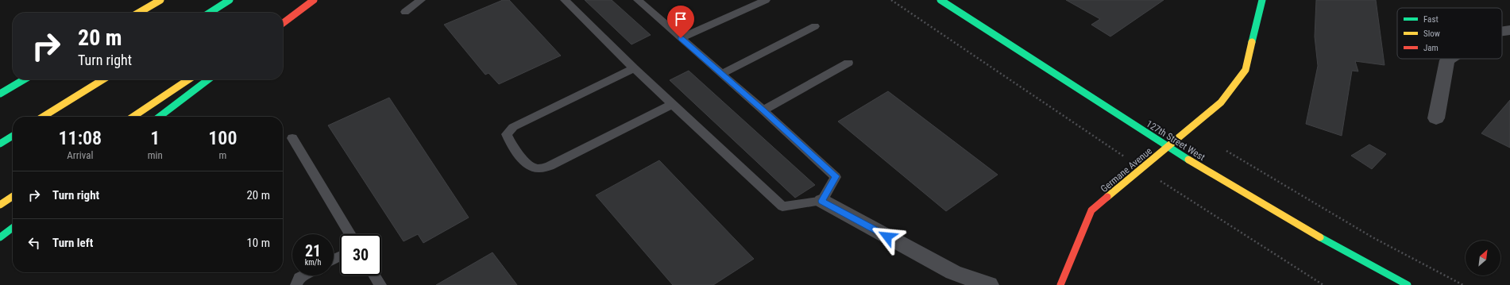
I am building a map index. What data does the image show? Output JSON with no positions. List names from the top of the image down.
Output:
{
  "streets": {
    "main road": ["127th Street West", "Germane Avenue"]
  },
  "crossings": [
    ["127th Street West", "Germane Avenue"]
  ],
  "legend": ["Fast", "Slow", "Jam"],
  "north": "top right",
  "page": {
    "turn": ["20 m", "Turn right"],
    "eta": [
      "11:08",
      "Arrival",
      "1",
      "min",
      "100",
      "m"
    ],
    "list": [
      {
        "name": "Turn right",
        "value": "20 m"
      },
      {
        "name": "Turn left",
        "value": "10 m"
      }
    ],
    "speed": "21 km/h",
    "limit": "30"
  }
}
